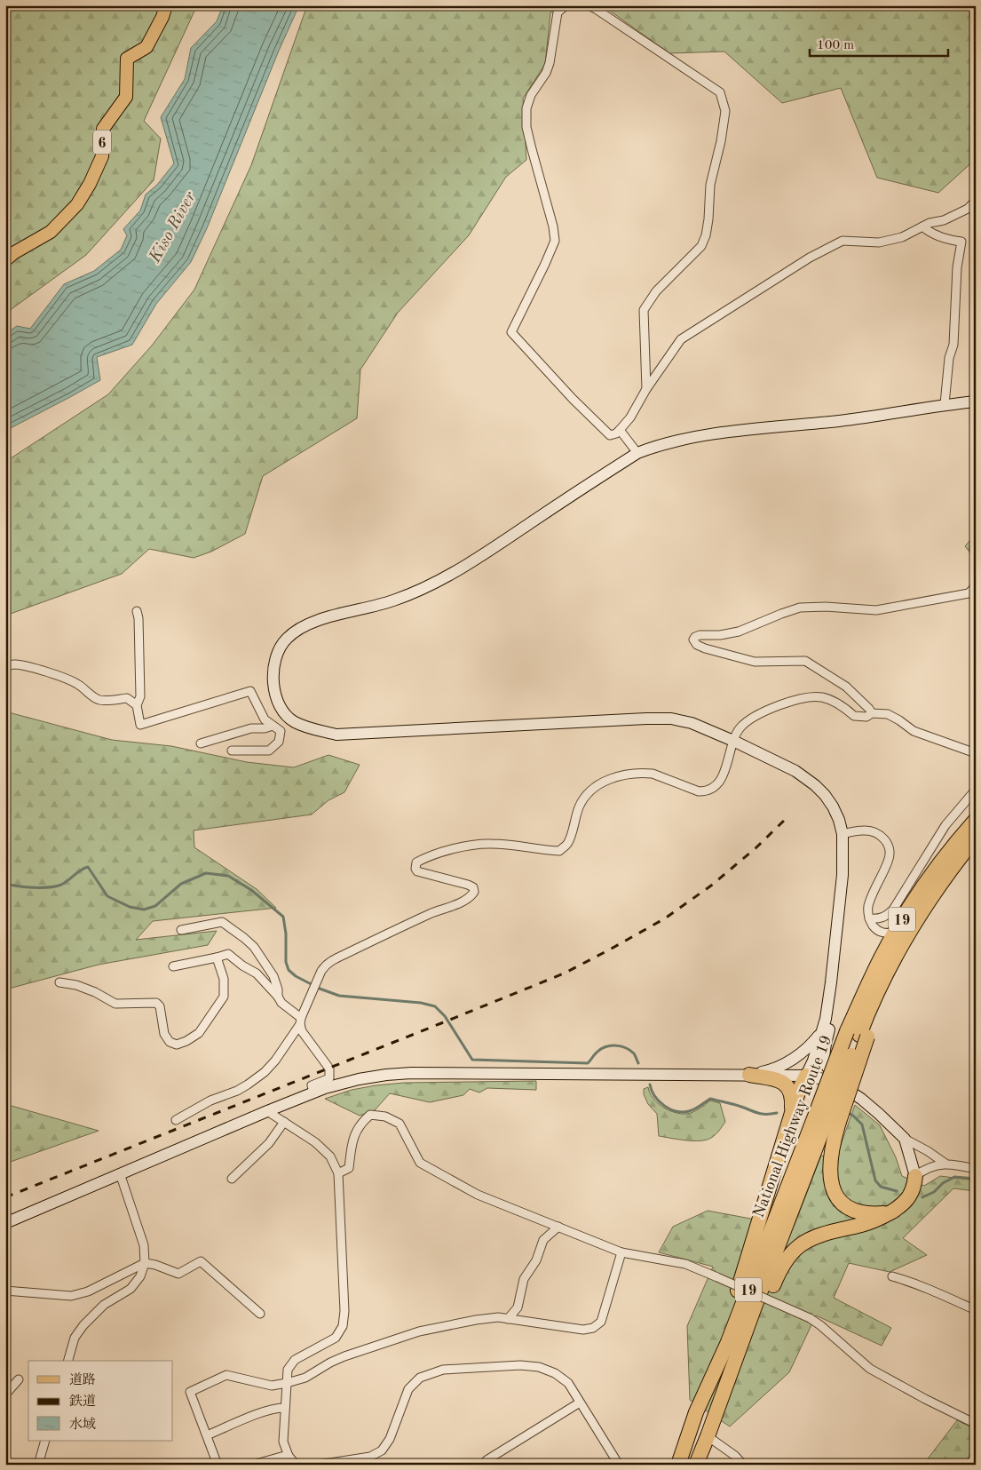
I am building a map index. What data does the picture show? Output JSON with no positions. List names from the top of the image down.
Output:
{
  "streets": {
    "highway": ["19", "National Highway Route 19"],
    "main road": ["6"]
  },
  "crossings": [
    ["19", "National Highway Route 19"]
  ],
  "water": ["Kiso River"],
  "legend": ["道路", "鉄道", "水域"],
  "scale_bar": "100 m"
}
